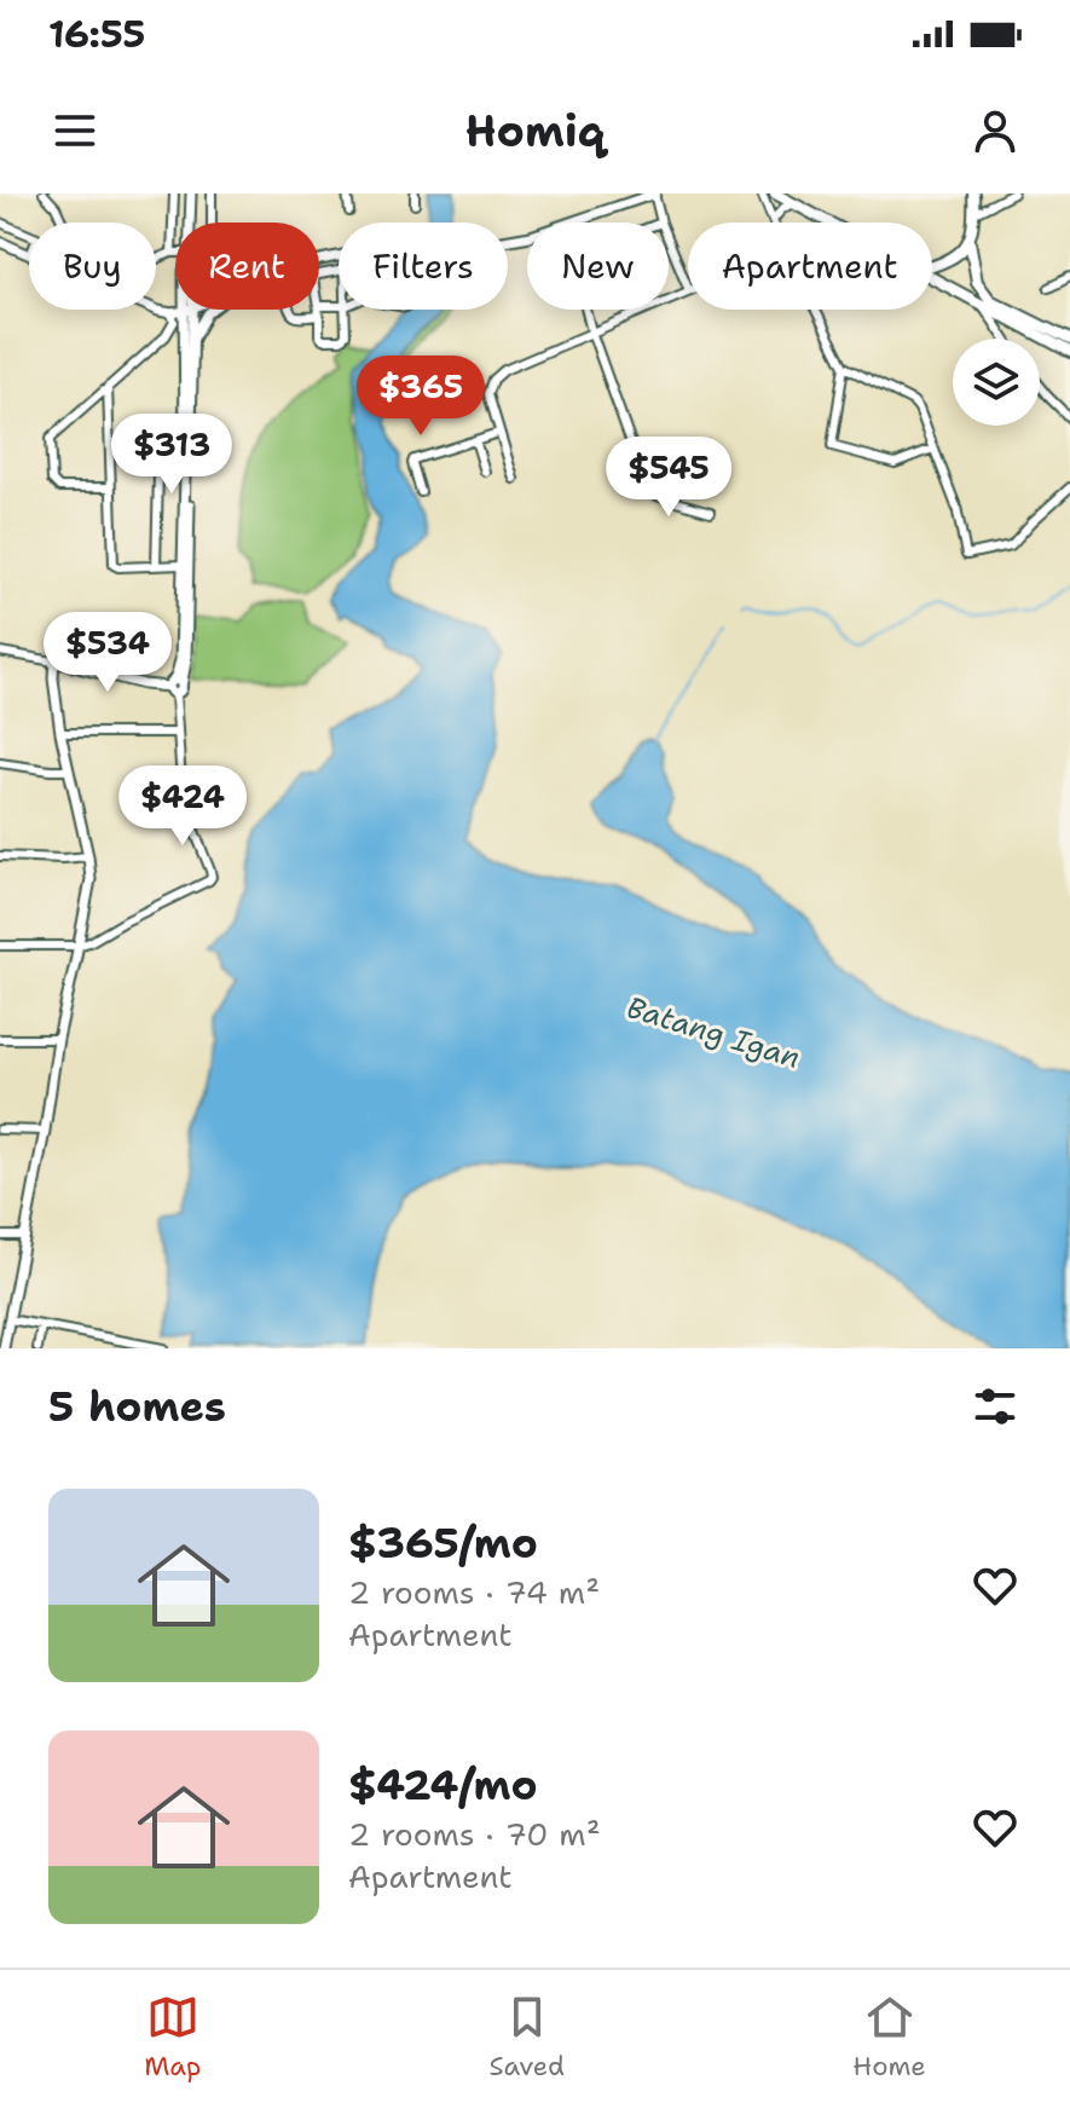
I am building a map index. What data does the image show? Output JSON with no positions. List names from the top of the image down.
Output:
{
  "water": ["Batang Igan"],
  "page": {
    "status": "16:55",
    "header": "Homiq",
    "chip": [
      "Buy",
      "Rent",
      "Filters",
      "New",
      "Apartment"
    ],
    "price": [
      "$365",
      "$313",
      "$545",
      "$534",
      "$424"
    ],
    "heading": "5 homes",
    "list": [
      {
        "name": "$365/mo",
        "note": "2 rooms · 74 m² · Apartment"
      },
      {
        "name": "$424/mo",
        "note": "2 rooms · 70 m² · Apartment"
      }
    ],
    "tabs": ["Map", "Saved", "Home"]
  }
}
